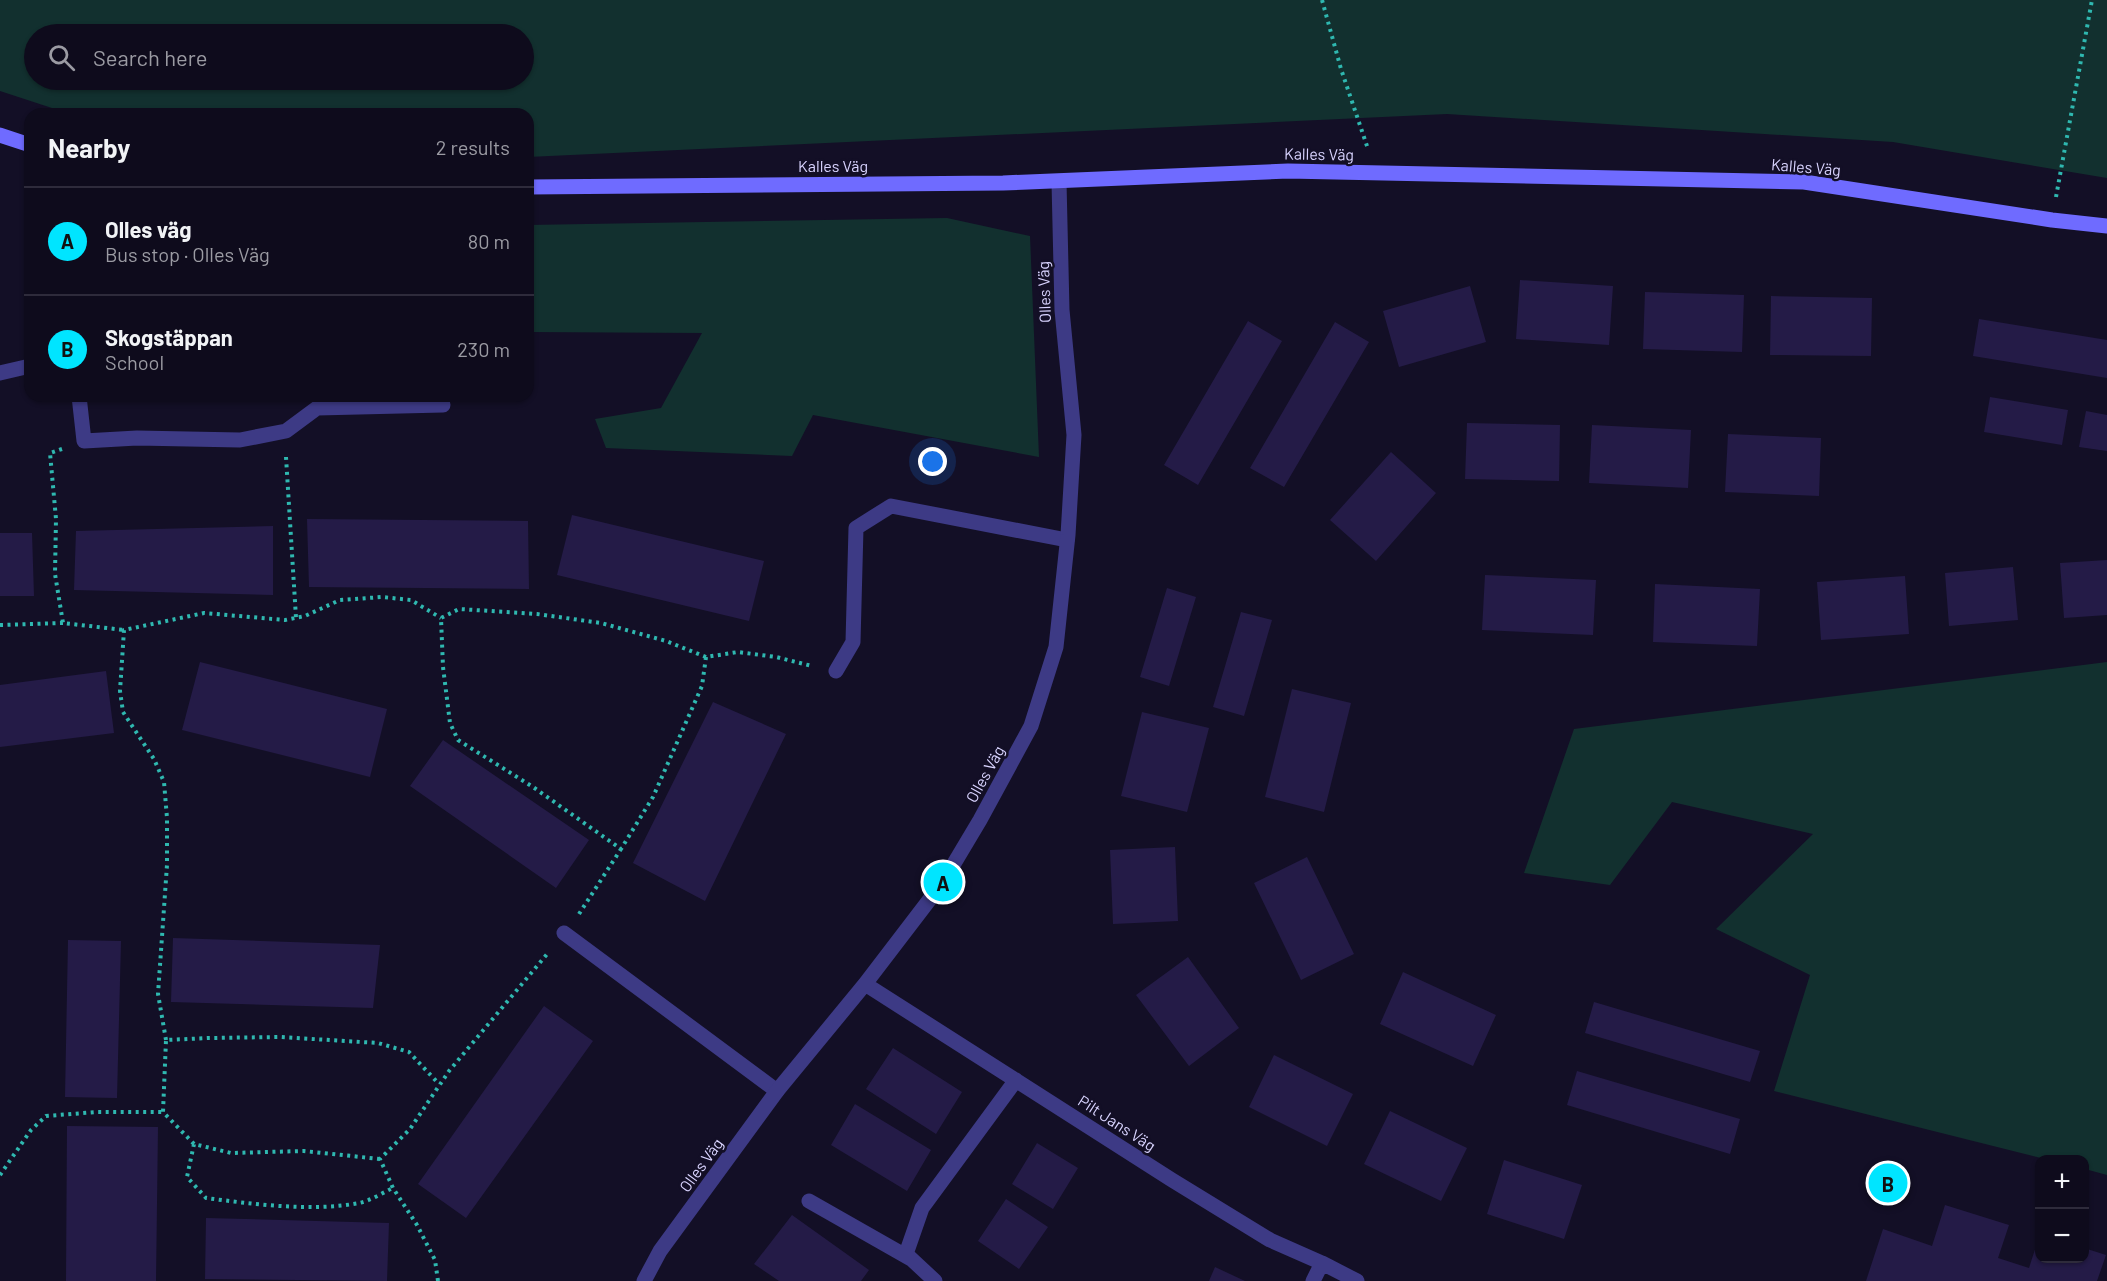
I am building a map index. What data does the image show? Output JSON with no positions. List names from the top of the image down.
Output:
{
  "streets": {
    "street": ["Kalles Väg", "Olles Väg", "Pilt Jans Väg"]
  },
  "crossings": [
    ["Kalles Väg", "Olles Väg"],
    ["Olles Väg", "Pilt Jans Väg"]
  ],
  "page": {
    "search": "Search here",
    "heading": ["Nearby", "2 results"],
    "list": [
      {
        "mark": "A",
        "name": "Olles väg",
        "note": "Bus stop · Olles Väg",
        "value": "80 m"
      },
      {
        "mark": "B",
        "name": "Skogstäppan",
        "note": "School",
        "value": "230 m"
      }
    ],
    "pins": ["A", "B"],
    "map_buttons": ["+", "−"]
  }
}
